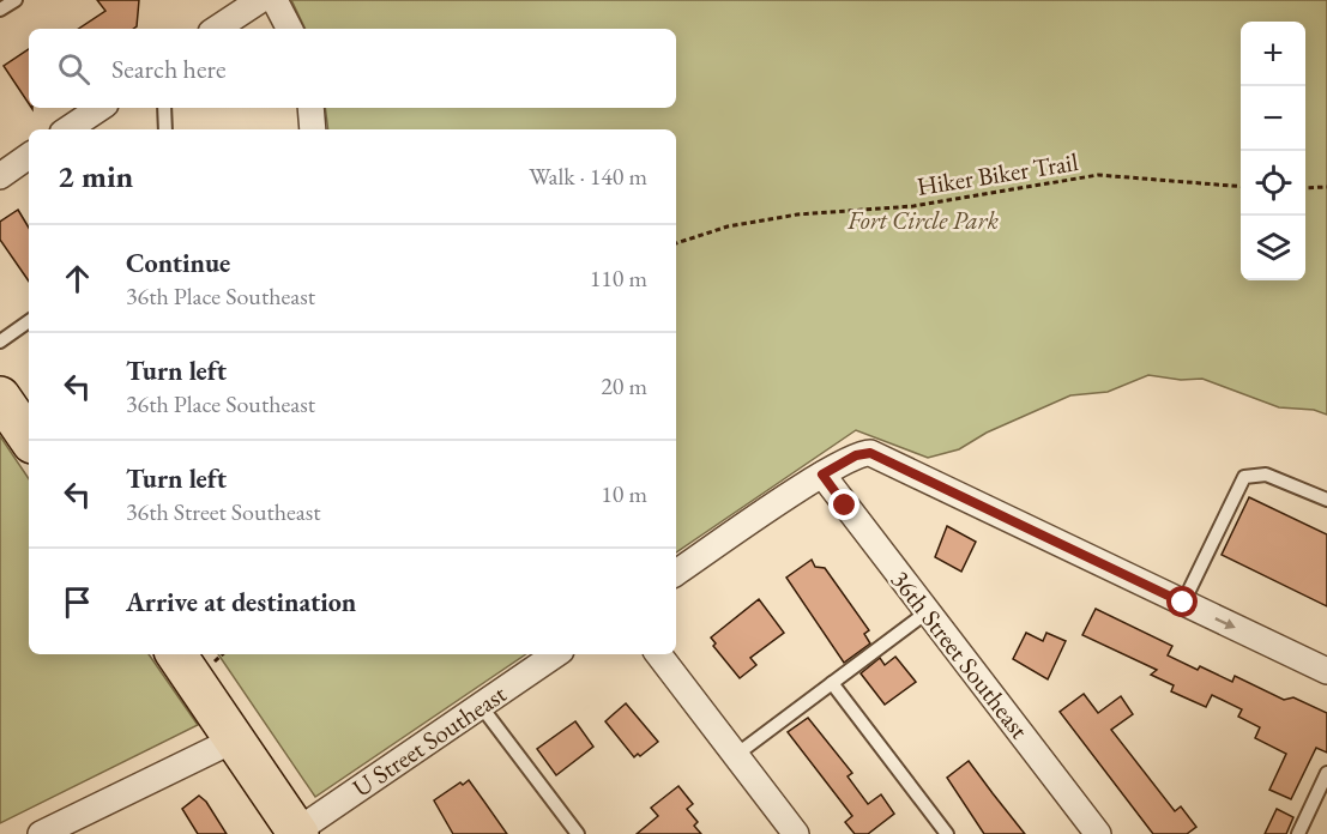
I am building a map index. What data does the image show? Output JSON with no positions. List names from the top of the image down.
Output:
{
  "streets": {
    "street": ["36th Street Southeast", "U Street Southeast"],
    "path": ["Hiker Biker Trail"]
  },
  "parks": ["Fort Circle Park"],
  "page": {
    "map_buttons": ["+", "−"],
    "search": "Search here",
    "heading": ["2 min", "Walk · 140 m"],
    "list": [
      ["Continue", "36th Place Southeast", "110 m"],
      ["Turn left", "36th Place Southeast", "20 m"],
      ["Turn left", "36th Street Southeast", "10 m"],
      "Arrive at destination"
    ]
  }
}
